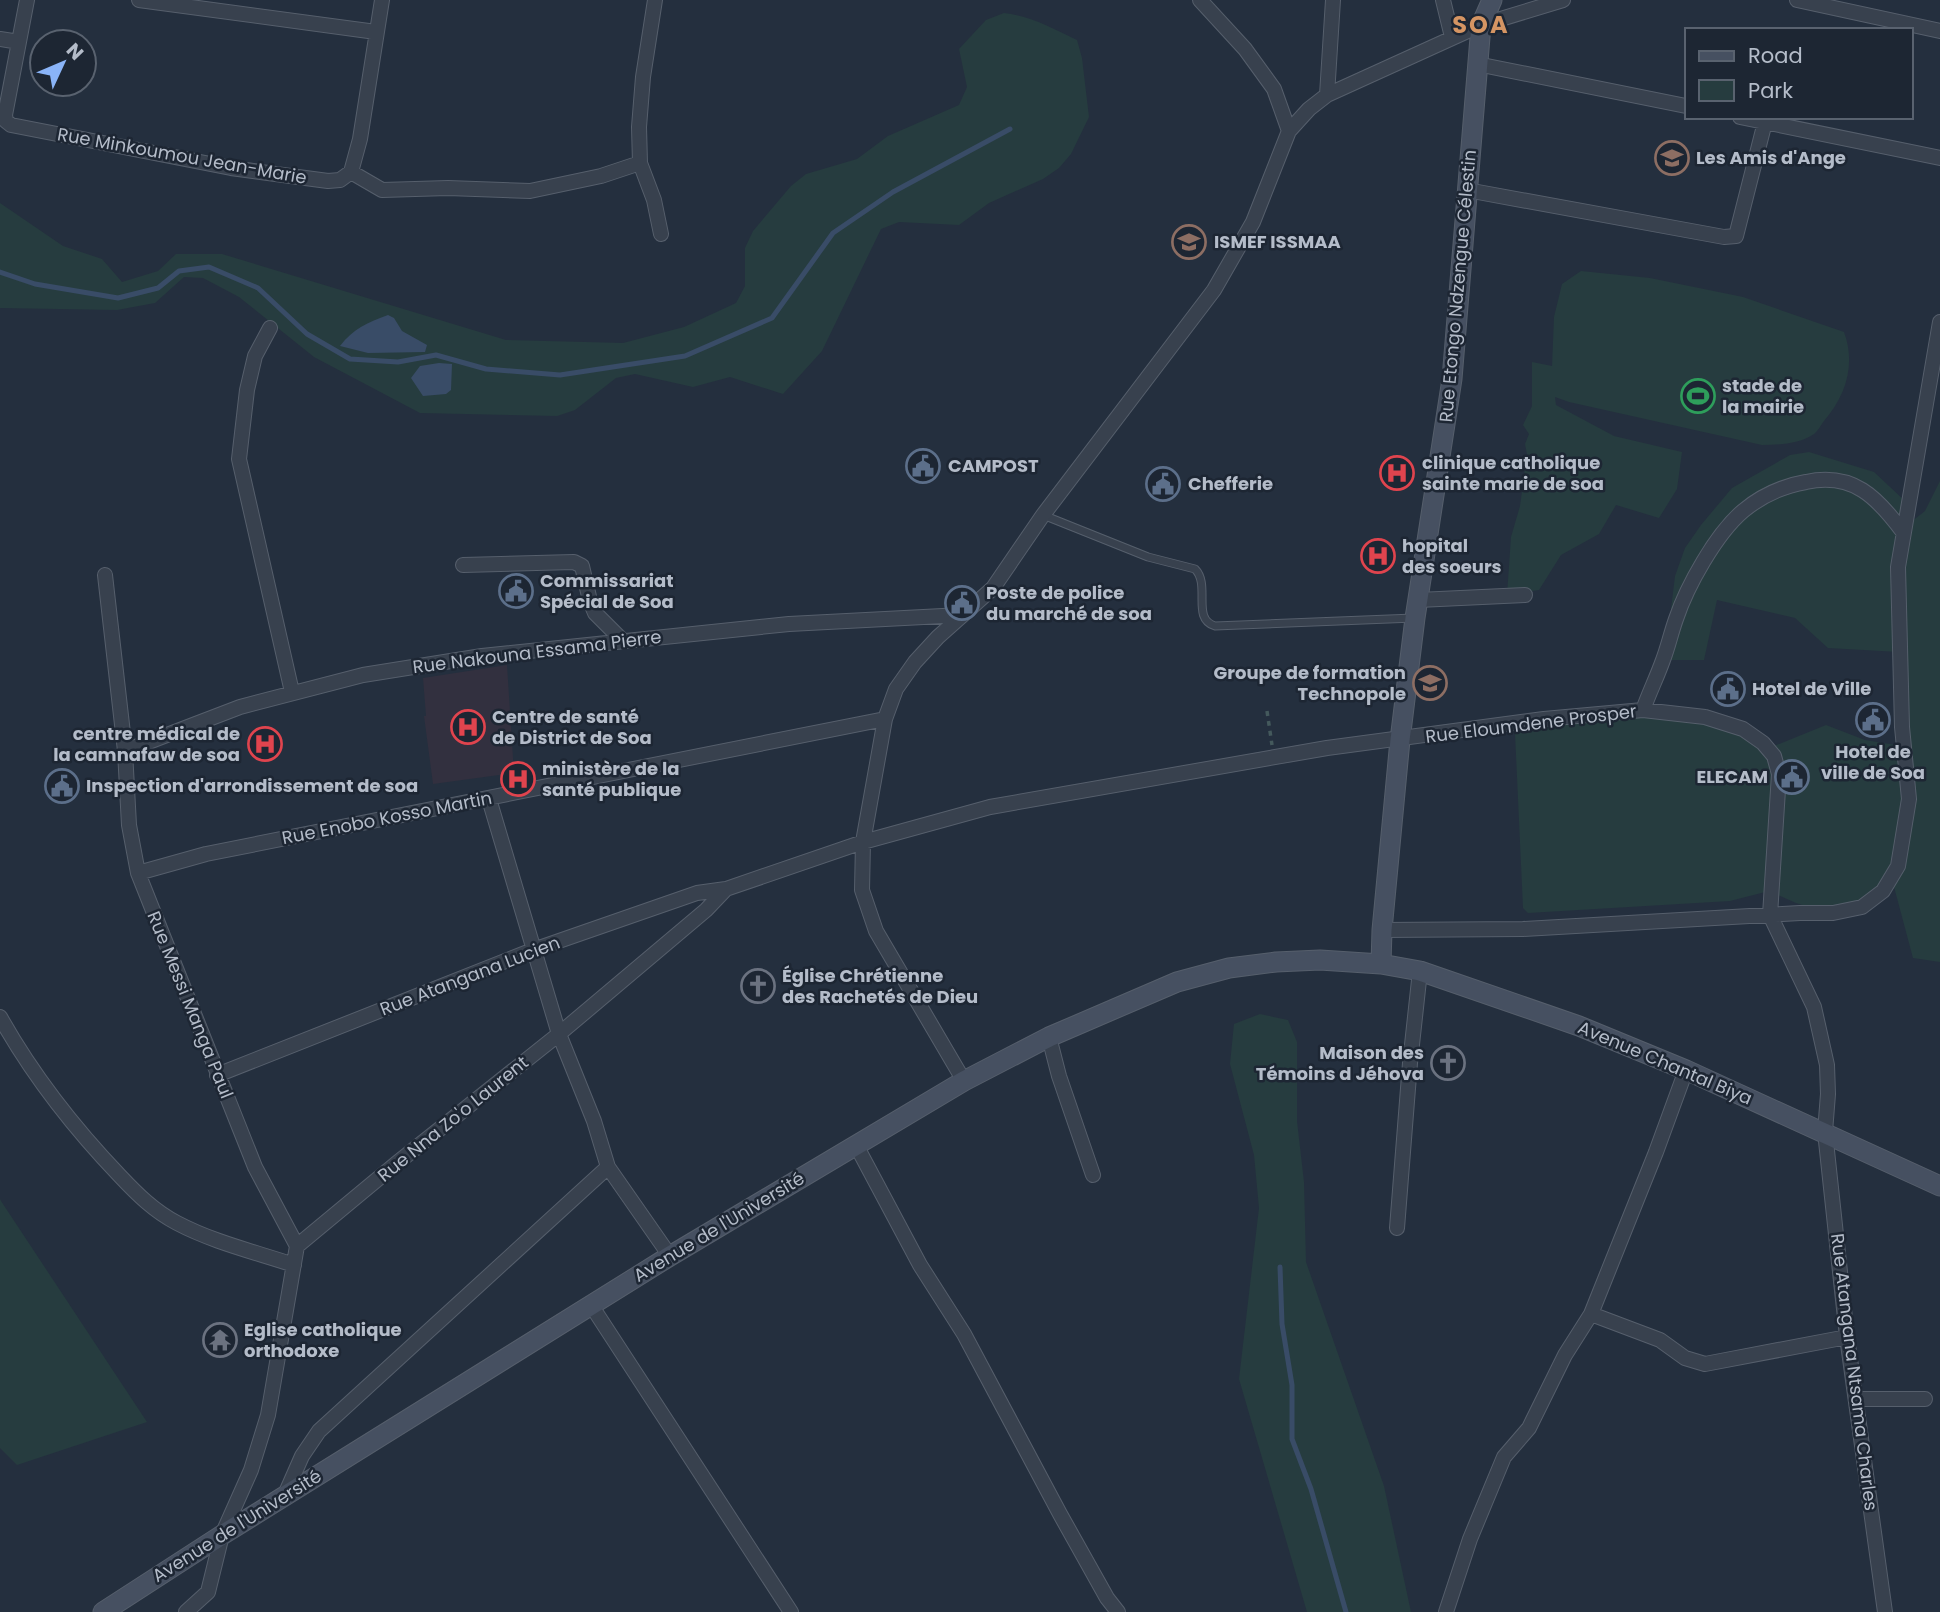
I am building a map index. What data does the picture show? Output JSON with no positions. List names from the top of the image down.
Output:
{
  "streets": {
    "main road": ["Rue Etongo Ndzengue Célestin", "Avenue Chantal Biya", "Avenue de l'Université"],
    "street": [
      "Rue Minkoumou Jean-Marie",
      "Rue Nakouna Essama Pierre",
      "Rue Eloumdene Prosper",
      "Rue Enobo Kosso Martin",
      "Rue Atangana Lucien",
      "Rue Messi Manga Paul",
      "Rue Nna Zo'o Laurent",
      "Rue Atangana Ntsama Charles"
    ]
  },
  "crossings": [
    ["Rue Etongo Ndzengue Célestin", "Rue Eloumdene Prosper"],
    ["Rue Etongo Ndzengue Célestin", "Avenue Chantal Biya"],
    ["Rue Etongo Ndzengue Célestin", "Avenue de l'Université"],
    ["Rue Nakouna Essama Pierre", "Rue Messi Manga Paul"],
    ["Rue Eloumdene Prosper", "Rue Nna Zo'o Laurent"],
    ["Rue Eloumdene Prosper", "Rue Atangana Ntsama Charles"],
    ["Rue Enobo Kosso Martin", "Rue Messi Manga Paul"],
    ["Rue Atangana Lucien", "Rue Messi Manga Paul"],
    ["Rue Atangana Lucien", "Rue Nna Zo'o Laurent"],
    ["Rue Messi Manga Paul", "Rue Nna Zo'o Laurent"],
    ["Avenue Chantal Biya", "Avenue de l'Université"],
    ["Avenue Chantal Biya", "Rue Atangana Ntsama Charles"]
  ],
  "districts": ["SOA"],
  "places": {
    "school or university": ["Les Amis d'Ange", "ISMEF ISSMAA", "Groupe de formation Technopole"],
    "sports": ["stade de la mairie"],
    "public building": [
      "CAMPOST",
      "Chefferie",
      "Commissariat Spécial de Soa",
      "Poste de police du marché de soa",
      "Hotel de Ville",
      "Hotel de ville de Soa",
      "ELECAM",
      "Inspection d'arrondissement de soa"
    ],
    "hospital": [
      "clinique catholique sainte marie de soa",
      "hopital des soeurs",
      "Centre de santé de District de Soa",
      "centre médical de la camnafaw de soa",
      "ministère de la santé publique"
    ],
    "church": ["Église Chrétienne des Rachetés de Dieu", "Maison des Témoins d Jéhova"],
    "temple": ["Eglise catholique orthodoxe"]
  },
  "legend": ["Road", "Park"],
  "north": "top right"
}
